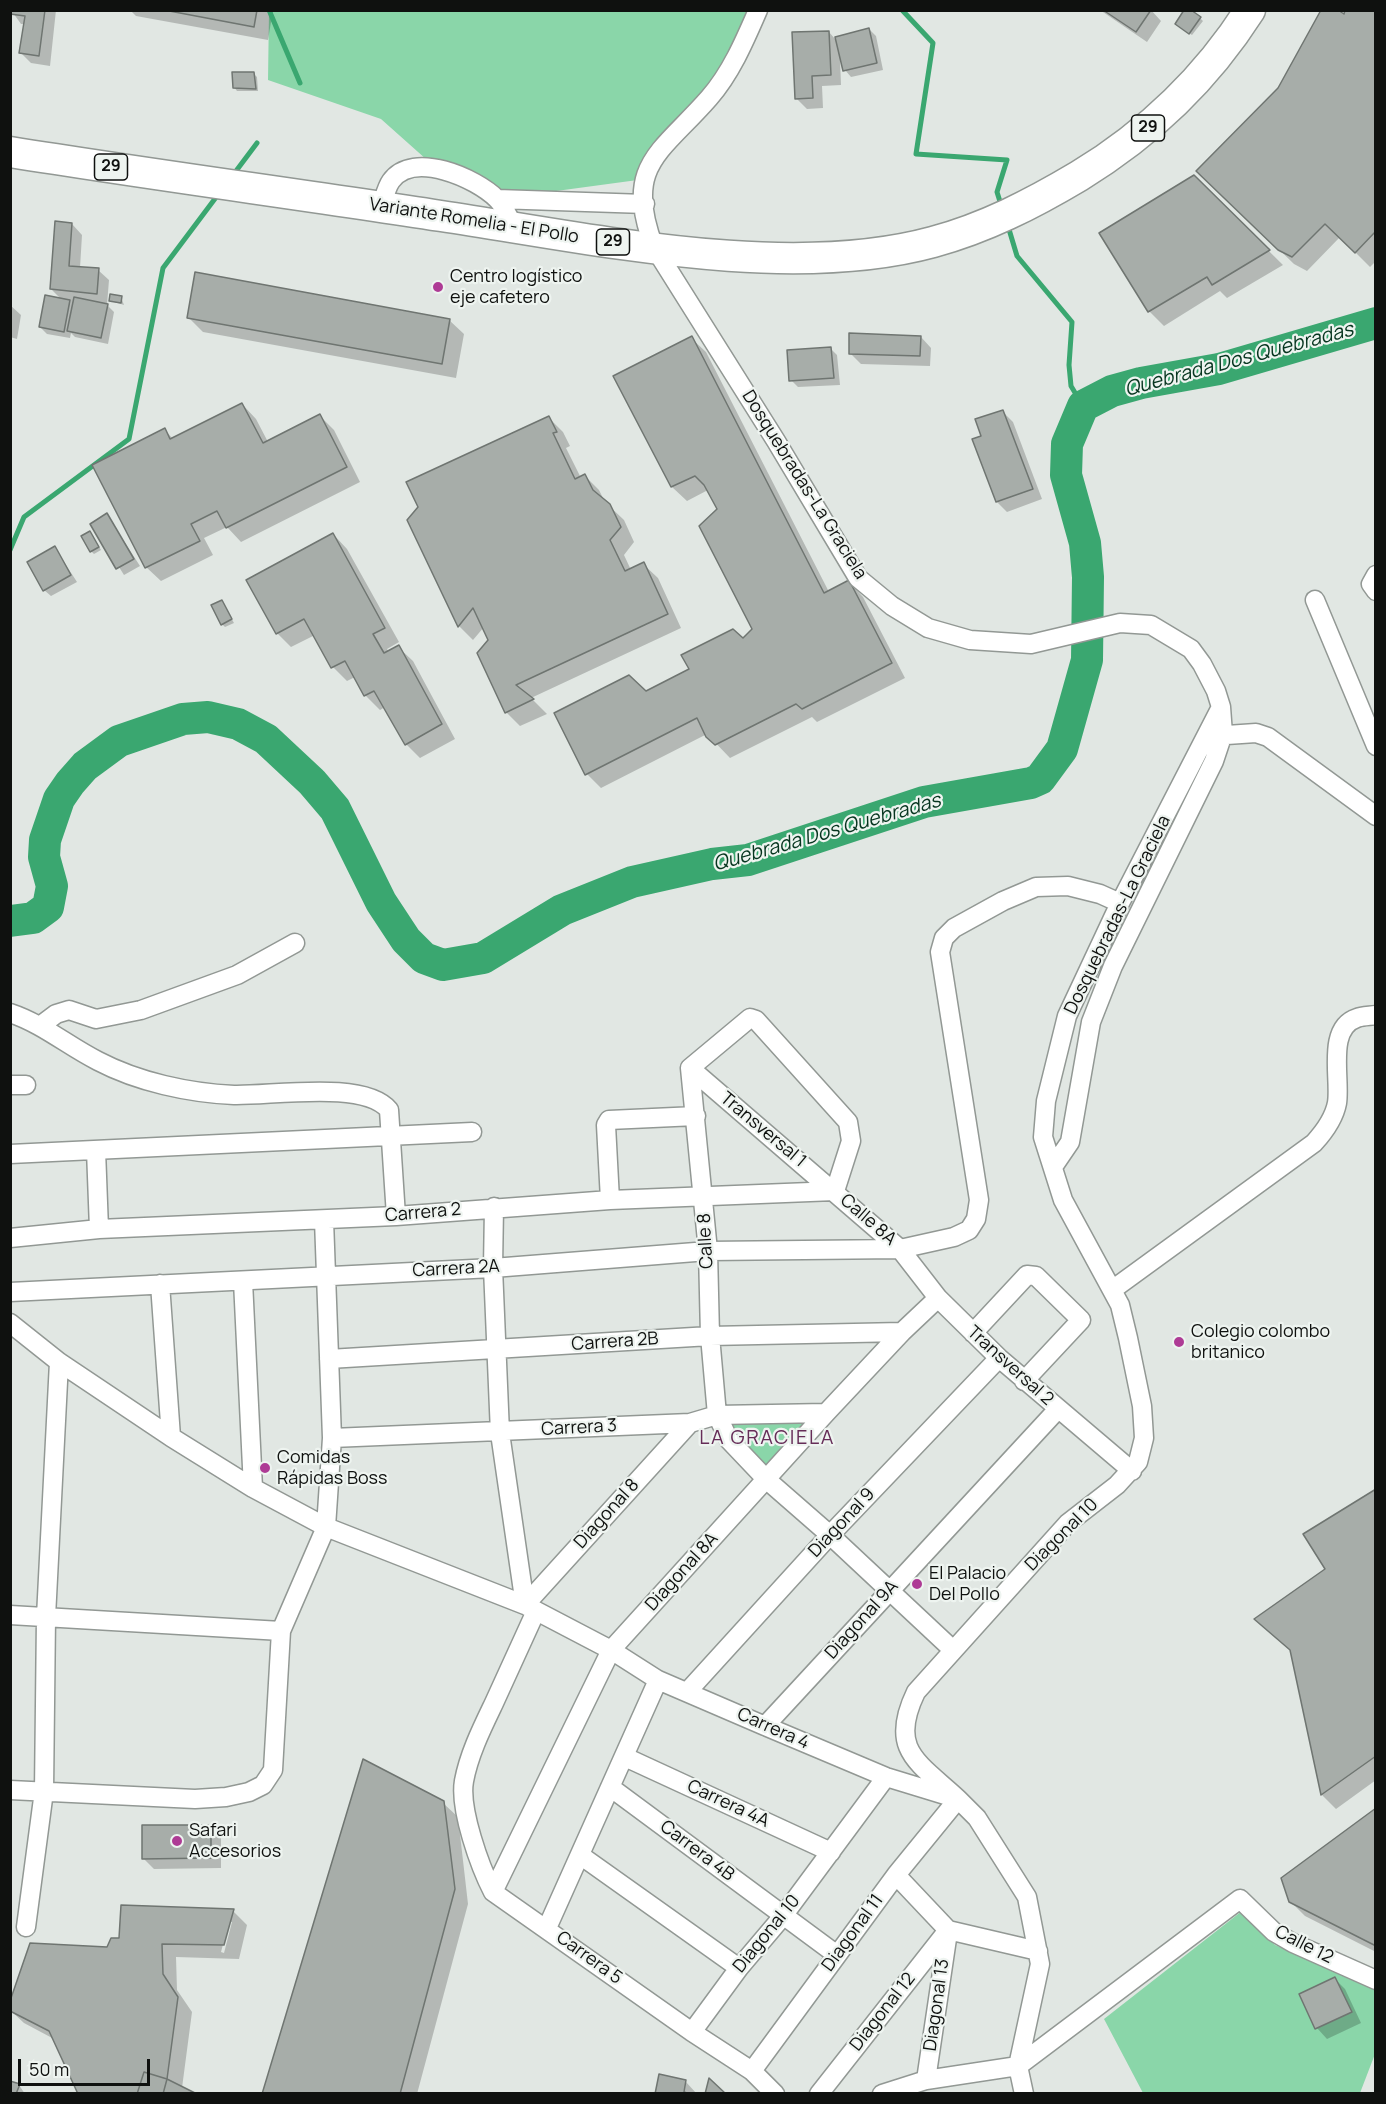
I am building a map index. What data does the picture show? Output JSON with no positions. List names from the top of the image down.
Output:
{
  "streets": {
    "highway": ["29", "Variante Romelia - El Pollo"],
    "street": [
      "Dosquebradas-La Graciela",
      "Transversal 1",
      "Carrera 2",
      "Calle 8A",
      "Calle 8",
      "Carrera 2A",
      "Carrera 2B",
      "Transversal 2",
      "Carrera 3",
      "Diagonal 8",
      "Diagonal 9",
      "Diagonal 10",
      "Diagonal 8A",
      "Diagonal 9A",
      "Carrera 4",
      "Carrera 4A",
      "Carrera 4B",
      "Diagonal 11",
      "Calle 12",
      "Carrera 5",
      "Diagonal 13",
      "Diagonal 12"
    ]
  },
  "crossings": [
    ["Variante Romelia - El Pollo", "Dosquebradas-La Graciela"],
    ["Dosquebradas-La Graciela", "Carrera 2A"],
    ["Dosquebradas-La Graciela", "Diagonal 10"],
    ["Transversal 1", "Carrera 2"],
    ["Transversal 1", "Calle 8A"],
    ["Transversal 1", "Calle 8"],
    ["Carrera 2", "Calle 8A"],
    ["Carrera 2", "Calle 8"],
    ["Calle 8A", "Carrera 2A"],
    ["Calle 8A", "Transversal 2"],
    ["Calle 8", "Carrera 2A"],
    ["Calle 8", "Carrera 2B"],
    ["Calle 8", "Carrera 3"],
    ["Carrera 2A", "Transversal 2"],
    ["Carrera 2B", "Diagonal 8A"],
    ["Transversal 2", "Diagonal 9"],
    ["Transversal 2", "Diagonal 10"],
    ["Transversal 2", "Diagonal 8A"],
    ["Transversal 2", "Diagonal 9A"],
    ["Carrera 3", "Diagonal 8"],
    ["Carrera 3", "Diagonal 8A"],
    ["Diagonal 8", "Diagonal 8A"],
    ["Diagonal 8", "Carrera 4"],
    ["Diagonal 8", "Carrera 5"],
    ["Diagonal 9", "Carrera 4"],
    ["Diagonal 10", "Carrera 4"],
    ["Diagonal 10", "Carrera 4A"],
    ["Diagonal 10", "Carrera 4B"],
    ["Diagonal 10", "Diagonal 11"],
    ["Diagonal 10", "Carrera 5"],
    ["Diagonal 8A", "Carrera 4"],
    ["Diagonal 8A", "Carrera 5"],
    ["Diagonal 9A", "Carrera 4"],
    ["Carrera 4", "Diagonal 11"],
    ["Carrera 4", "Calle 12"],
    ["Carrera 4B", "Diagonal 11"],
    ["Diagonal 11", "Carrera 5"],
    ["Diagonal 13", "Diagonal 12"]
  ],
  "districts": ["LA GRACIELA"],
  "water": ["Quebrada Dos Quebradas"],
  "places": [
    "Centro logístico eje cafetero",
    "Colegio colombo britanico",
    "Comidas Rápidas Boss",
    "El Palacio Del Pollo",
    "Safari Accesorios"
  ],
  "scale_bar": "50 m"
}
